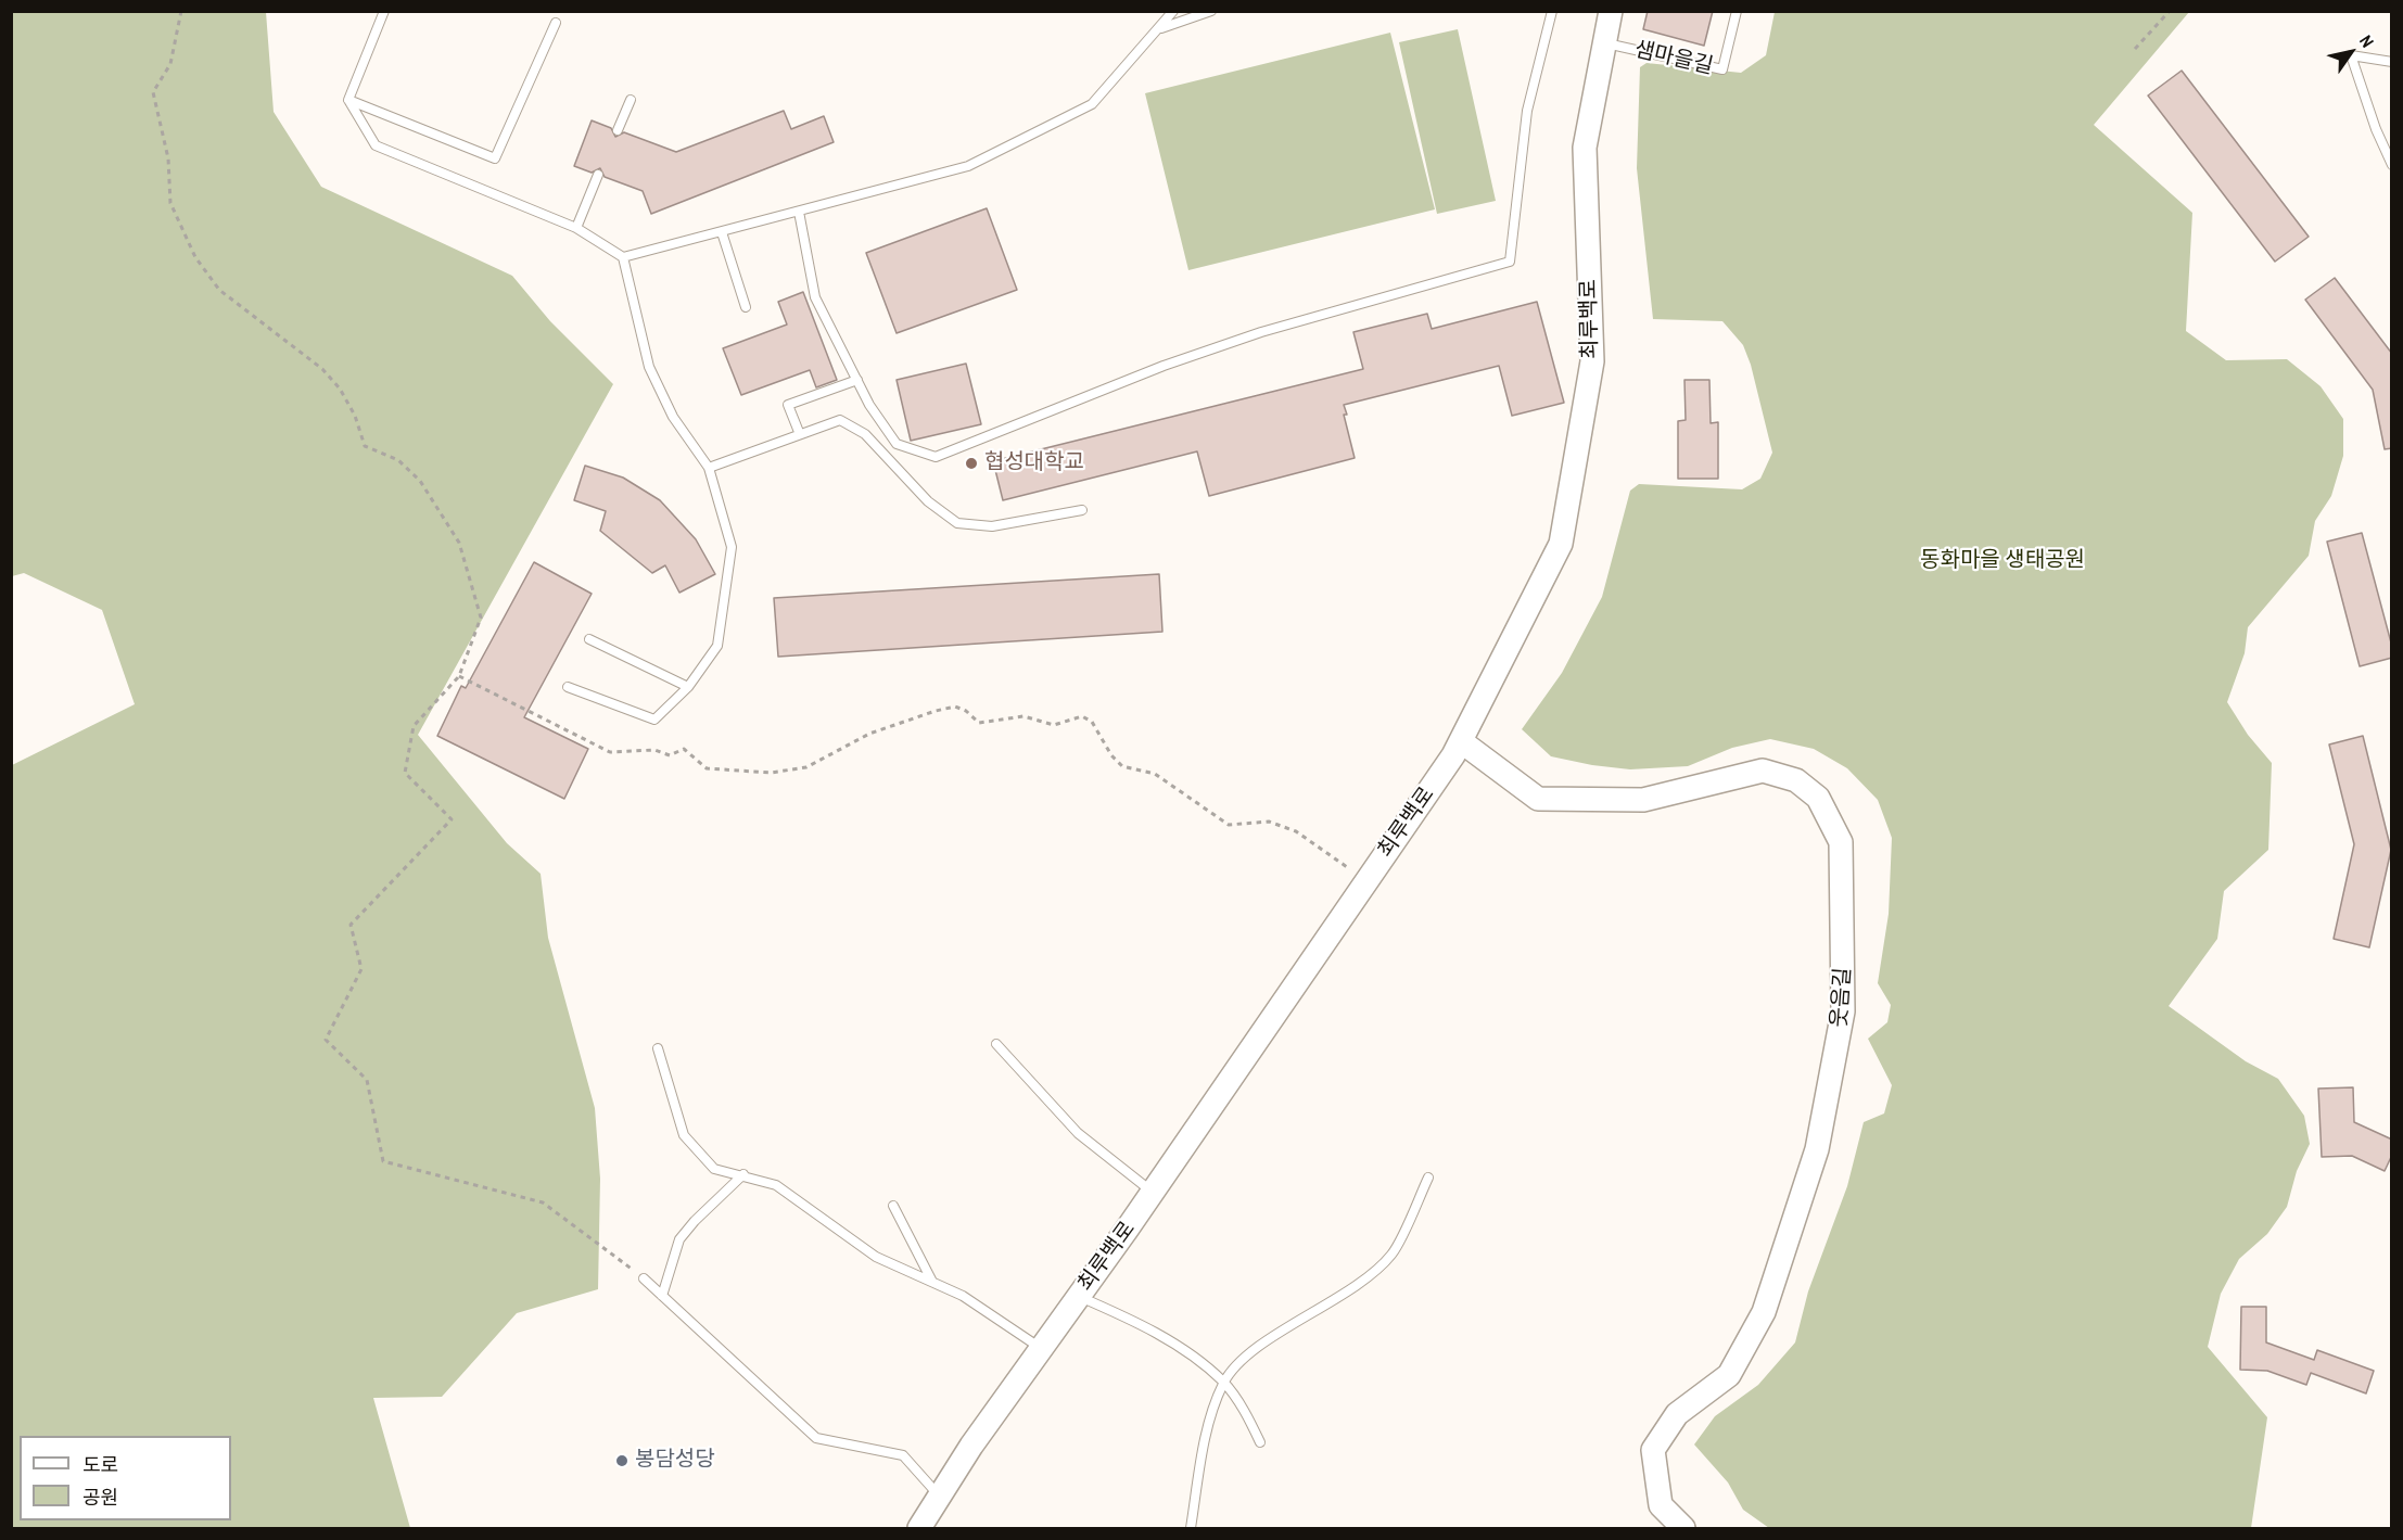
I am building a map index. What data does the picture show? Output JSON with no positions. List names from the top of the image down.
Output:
{
  "streets": {
    "street": ["최루백로", "웃음길"],
    "lane": ["샘마을길"]
  },
  "crossings": [
    ["샘마을길", "최루백로"],
    ["최루백로", "웃음길"]
  ],
  "parks": ["동화마을 생태공원"],
  "places": ["협성대학교", "봉담성당"],
  "legend": ["도로", "공원"],
  "north": "top right"
}
